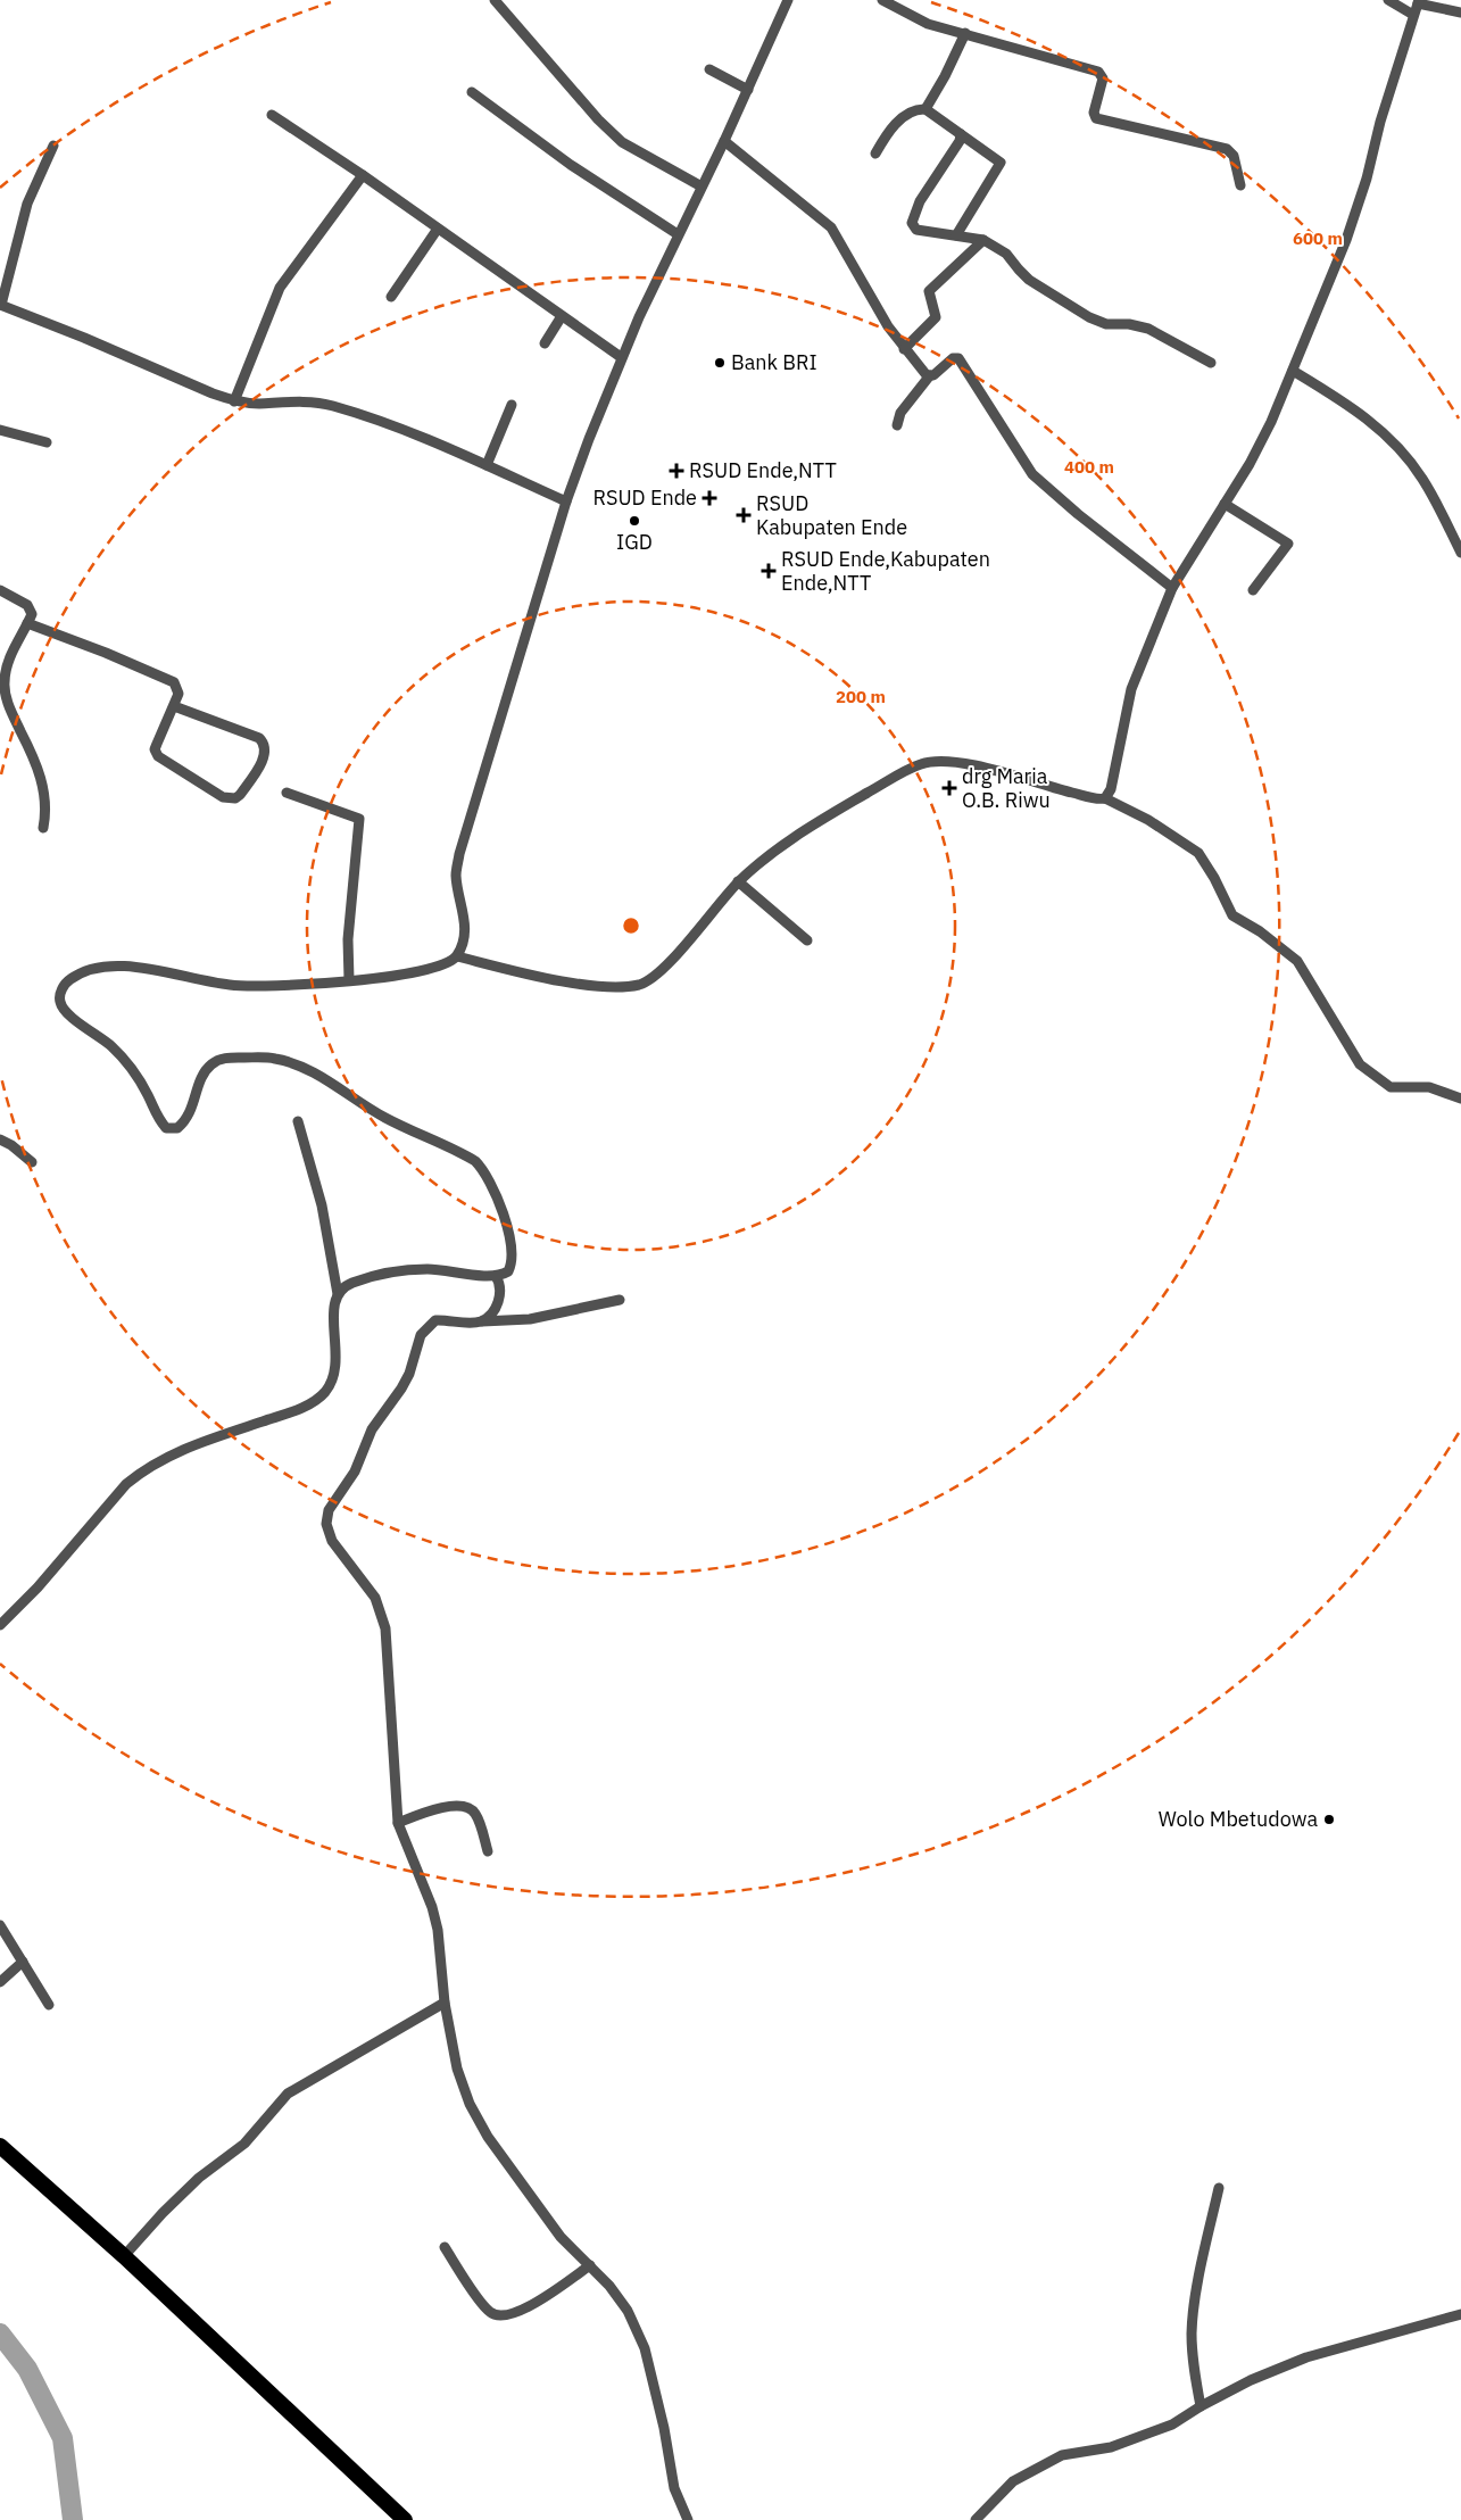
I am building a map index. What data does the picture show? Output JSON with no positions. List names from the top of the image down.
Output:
{
  "places": {
    "other": ["Bank BRI", "IGD", "Wolo Mbetudowa"],
    "health": [
      "RSUD Ende,NTT",
      "RSUD Ende",
      "RSUD Kabupaten Ende",
      "RSUD Ende,Kabupaten Ende,NTT",
      "drg Maria O.B. Riwu"
    ]
  },
  "rings": ["600 m", "400 m", "200 m"]
}
